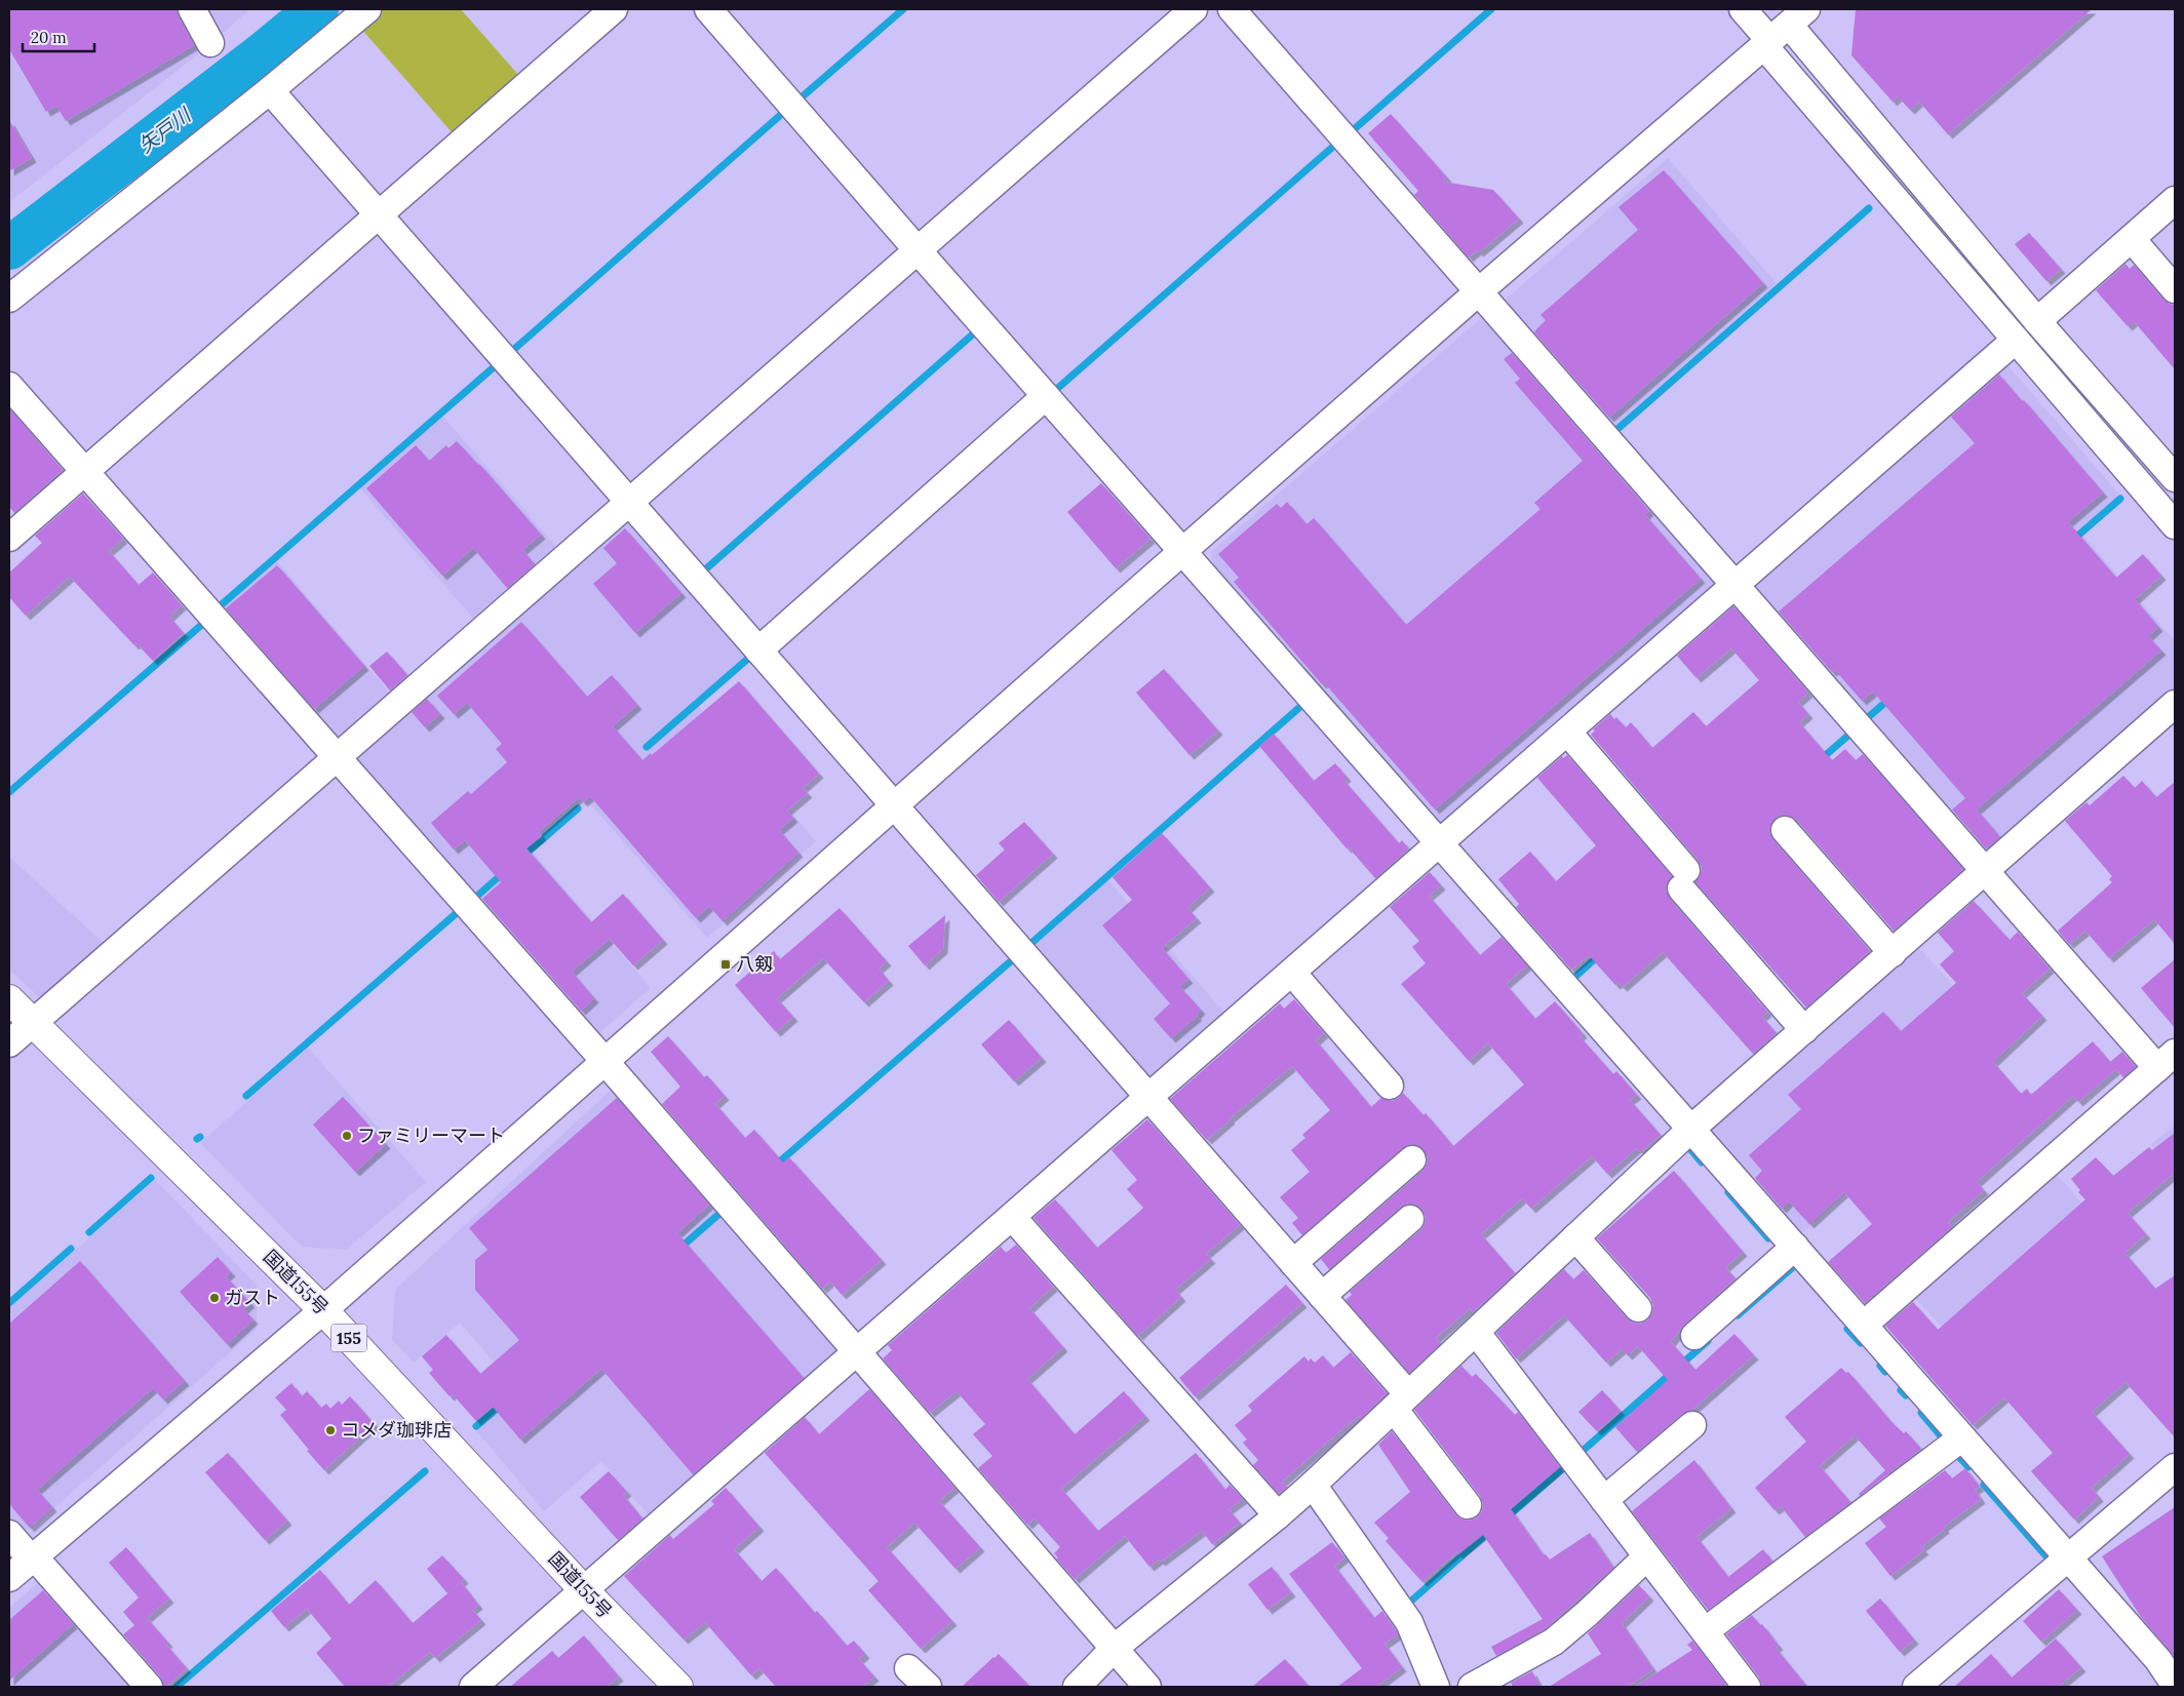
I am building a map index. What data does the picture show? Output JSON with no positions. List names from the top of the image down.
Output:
{
  "streets": {
    "highway": ["国道155号", "155"]
  },
  "water": ["矢戸川"],
  "places": {
    "transit": ["八剱"],
    "other": ["ファミリーマート", "ガスト", "コメダ珈琲店"]
  },
  "scale_bar": "20 m"
}
